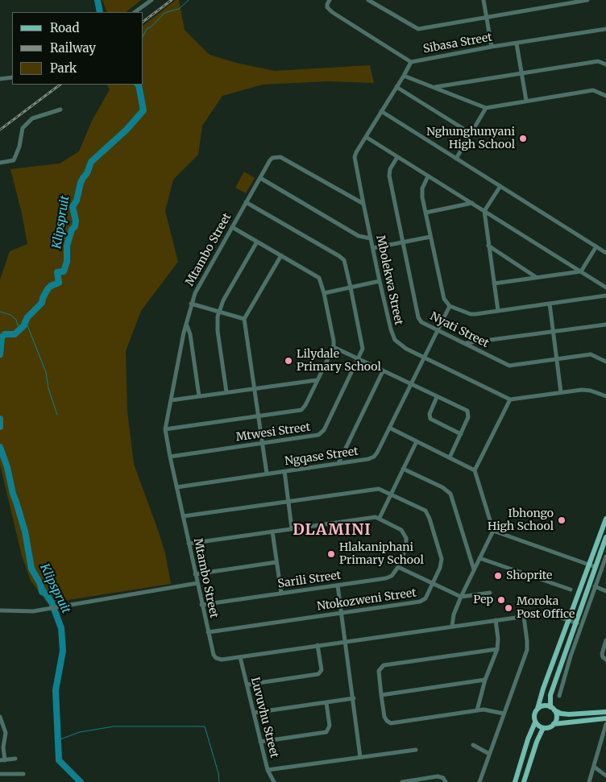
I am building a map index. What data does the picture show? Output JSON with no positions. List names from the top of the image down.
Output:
{
  "streets": {
    "street": [
      "Sibasa Street",
      "Mtambo Street",
      "Mbolekwa Street",
      "Nyati Street",
      "Mtwesi Street",
      "Ngqase Street",
      "Sarili Street",
      "Ntokozweni Street",
      "Luvuvhu Street"
    ]
  },
  "crossings": [
    ["Sibasa Street", "Mbolekwa Street"],
    ["Mtambo Street", "Mbolekwa Street"],
    ["Mtambo Street", "Mtwesi Street"],
    ["Mtambo Street", "Ngqase Street"],
    ["Mtambo Street", "Sarili Street"],
    ["Mtambo Street", "Ntokozweni Street"],
    ["Mtambo Street", "Luvuvhu Street"],
    ["Mbolekwa Street", "Ngqase Street"],
    ["Nyati Street", "Ngqase Street"]
  ],
  "districts": ["DLAMINI"],
  "water": ["Klipspruit"],
  "places": [
    "Nghunghunyani High School",
    "Lilydale Primary School",
    "Ibhongo High School",
    "Hlakaniphani Primary School",
    "Shoprite",
    "Pep",
    "Moroka Post Office"
  ],
  "legend": ["Road", "Railway", "Park"]
}
